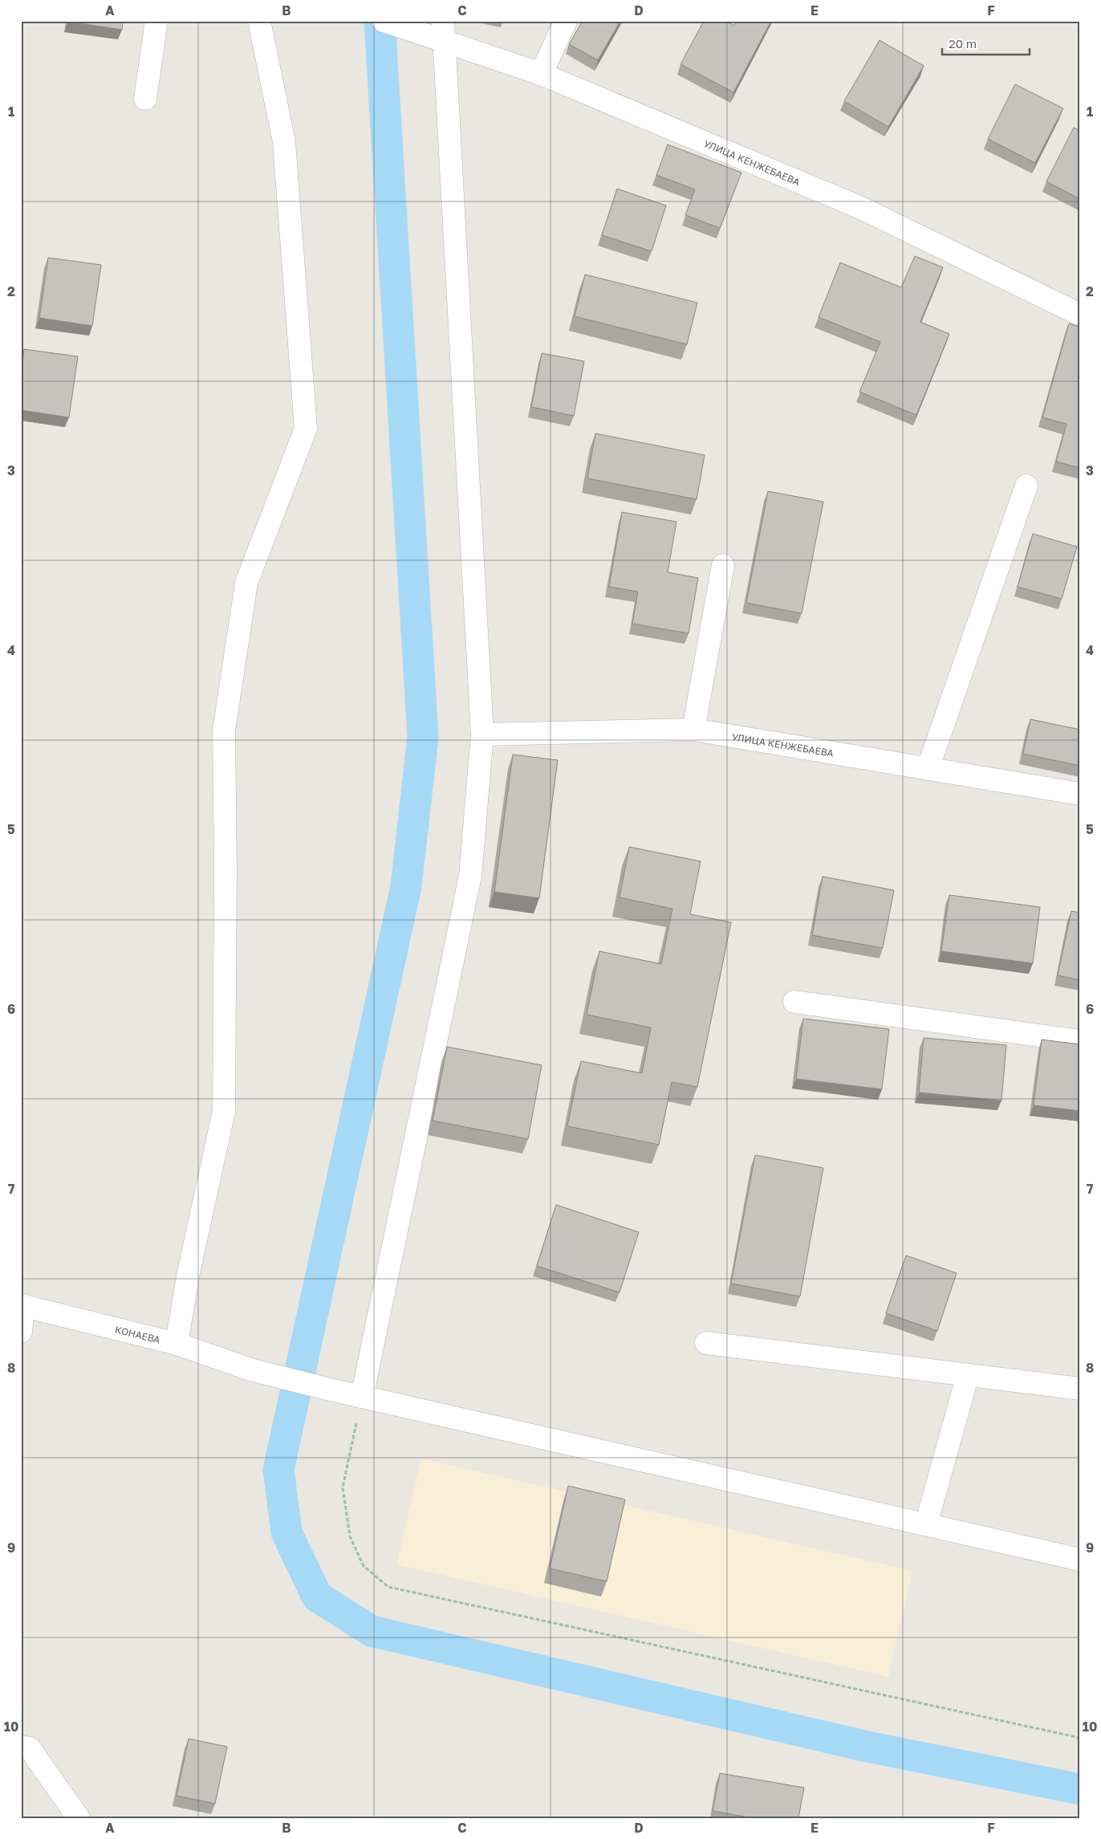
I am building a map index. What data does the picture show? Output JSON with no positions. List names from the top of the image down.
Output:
{
  "streets": {
    "street": ["УЛИЦА КЕНЖЕБАЕВА", "КОНАЕВА"]
  },
  "scale_bar": "20 m",
  "grid": {
    "columns": [
      "A",
      "B",
      "C",
      "D",
      "E",
      "F"
    ],
    "rows": [
      "1",
      "2",
      "3",
      "4",
      "5",
      "6",
      "7",
      "8",
      "9",
      "10"
    ]
  }
}
